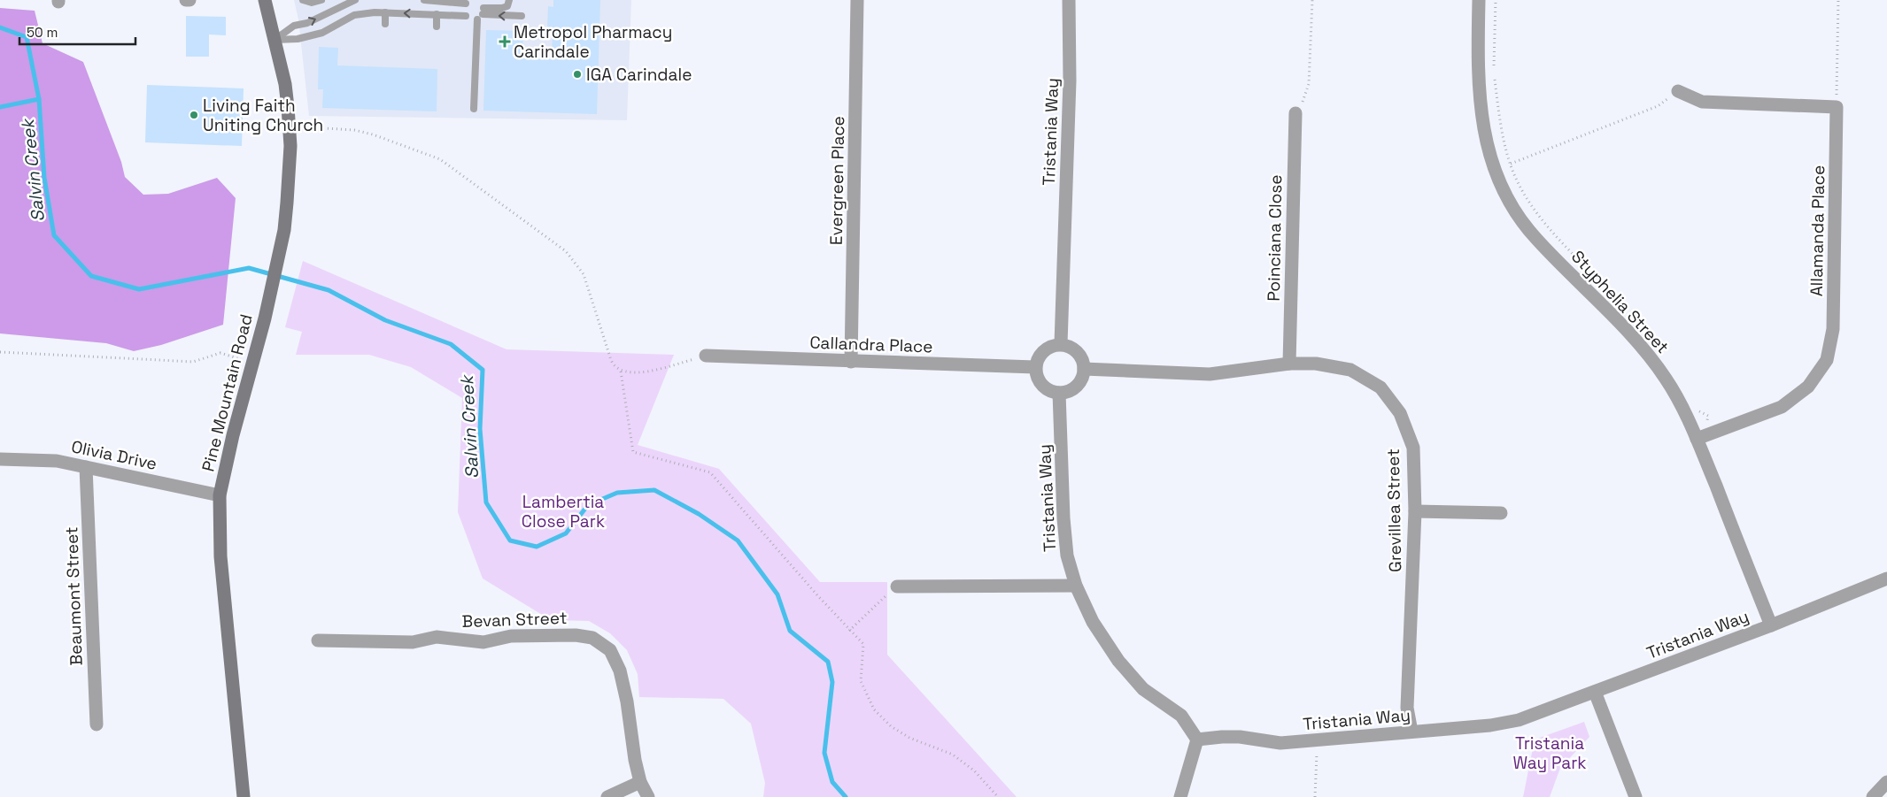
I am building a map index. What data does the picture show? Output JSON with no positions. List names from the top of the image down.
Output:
{
  "streets": {
    "street": [
      "Tristania Way",
      "Evergreen Place",
      "Allamanda Place",
      "Poinciana Close",
      "Styphelia Street",
      "Callandra Place",
      "Pine Mountain Road",
      "Olivia Drive",
      "Grevillea Street",
      "Beaumont Street",
      "Bevan Street"
    ]
  },
  "crossings": [
    ["Tristania Way", "Styphelia Street"],
    ["Tristania Way", "Callandra Place"],
    ["Tristania Way", "Grevillea Street"],
    ["Evergreen Place", "Callandra Place"],
    ["Allamanda Place", "Styphelia Street"],
    ["Poinciana Close", "Grevillea Street"],
    ["Callandra Place", "Grevillea Street"],
    ["Pine Mountain Road", "Olivia Drive"],
    ["Olivia Drive", "Beaumont Street"]
  ],
  "water": ["Salvin Creek"],
  "parks": ["Lambertia Close Park", "Tristania Way Park"],
  "places": {
    "health": ["Metropol Pharmacy Carindale"],
    "other": ["IGA Carindale", "Living Faith Uniting Church"]
  },
  "scale_bar": "50 m"
}
